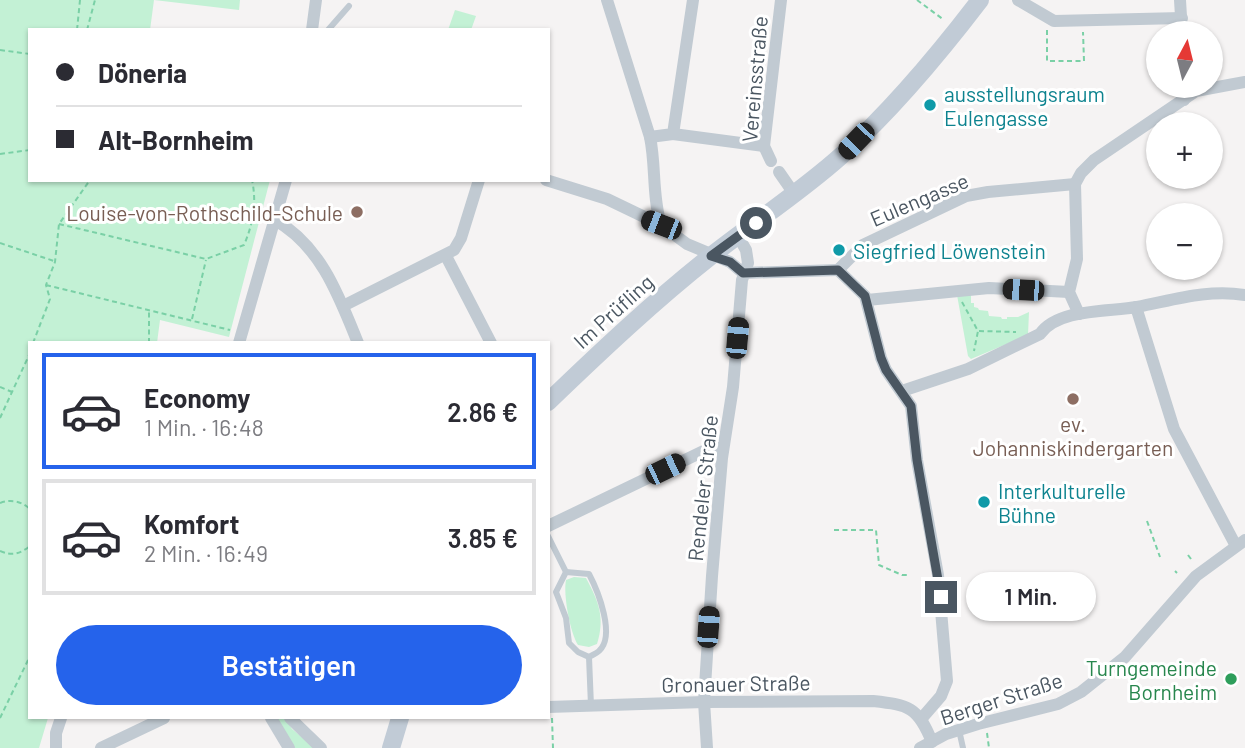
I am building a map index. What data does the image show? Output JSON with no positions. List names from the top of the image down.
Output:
{
  "streets": {
    "main road": ["Im Prüfling"],
    "street": [
      "Vereinsstraße",
      "Eulengasse",
      "Rendeler Straße",
      "Gronauer Straße",
      "Berger Straße"
    ]
  },
  "crossings": [
    ["Vereinsstraße", "Im Prüfling"],
    ["Im Prüfling", "Rendeler Straße"],
    ["Rendeler Straße", "Gronauer Straße"]
  ],
  "places": [
    "ausstellungsraum Eulengasse",
    "Louise-von-Rothschild-Schule",
    "Siegfried Löwenstein",
    "ev. Johanniskindergarten",
    "Interkulturelle Bühne",
    "Turngemeinde Bornheim"
  ],
  "north": "top",
  "page": {
    "map_buttons": ["+", "−"],
    "banner": ["Döneria", "Alt-Bornheim"],
    "list": [
      {
        "name": "Economy",
        "note": "1 Min. · 16:48",
        "value": "2.86 €"
      },
      {
        "name": "Komfort",
        "note": "2 Min. · 16:49",
        "value": "3.85 €"
      }
    ],
    "bubble": "1 Min.",
    "buttons": "Bestätigen"
  }
}
